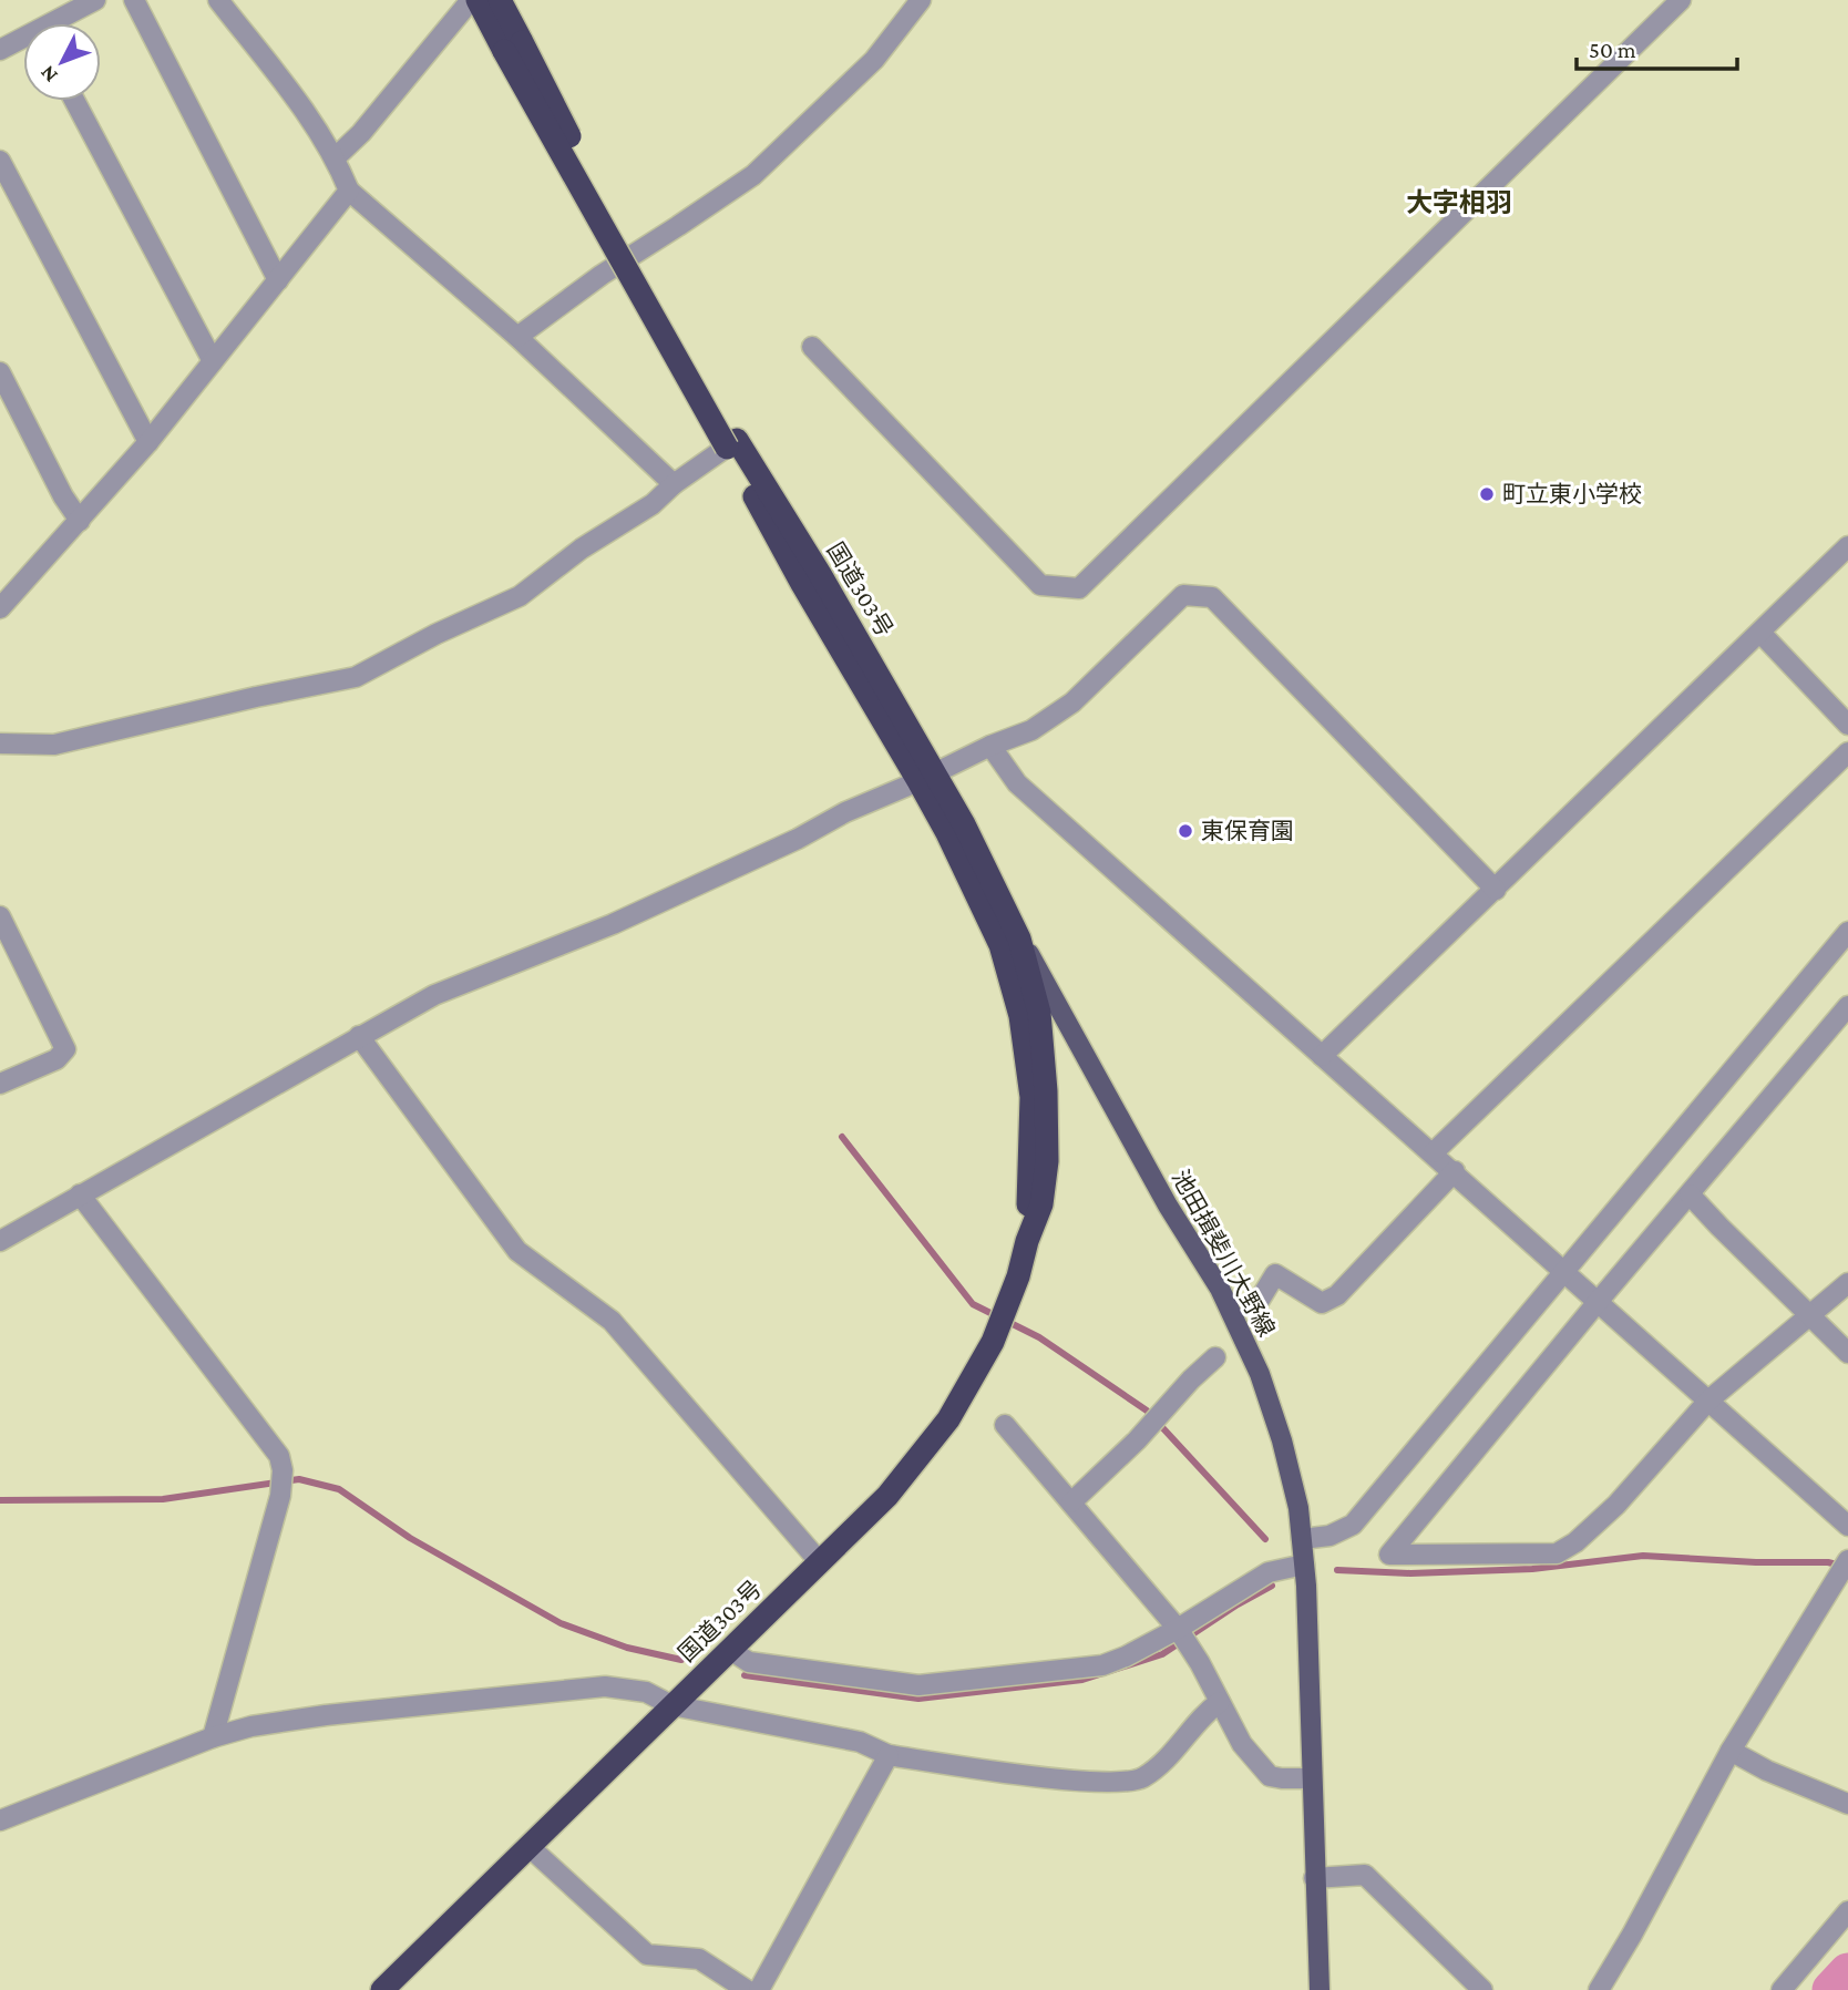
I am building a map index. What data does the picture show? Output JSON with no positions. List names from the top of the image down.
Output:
{
  "streets": {
    "highway": ["国道303号"],
    "main road": ["池田揖斐川大野線"]
  },
  "crossings": [
    ["国道303号", "池田揖斐川大野線"]
  ],
  "districts": ["大字相羽"],
  "places": ["町立東小学校", "東保育園"],
  "scale_bar": "50 m",
  "north": "bottom left"
}
